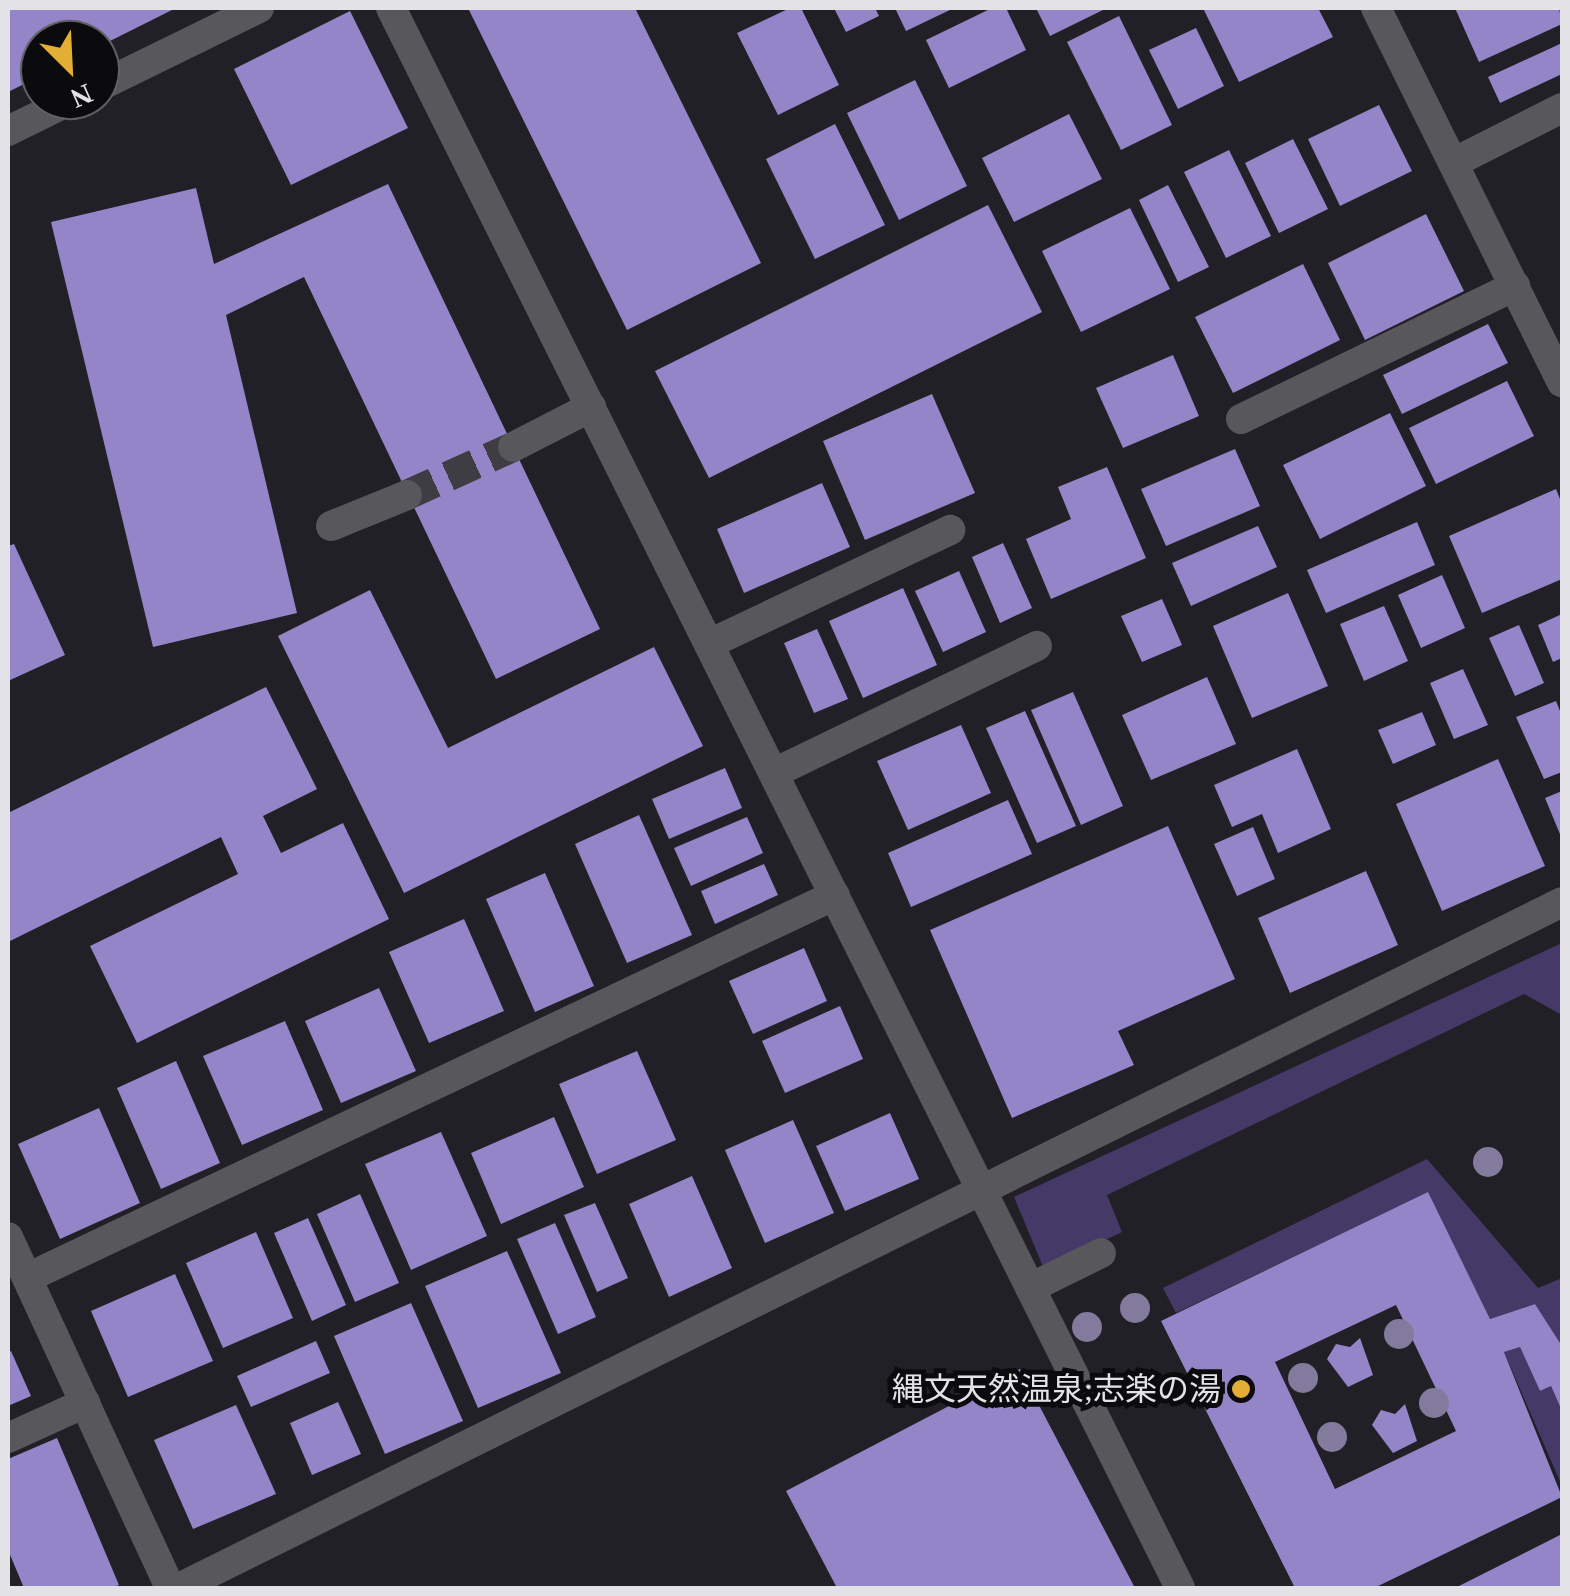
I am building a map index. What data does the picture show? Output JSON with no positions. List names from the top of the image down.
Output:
{
  "places": ["縄文天然温泉;志楽の湯"],
  "north": "bottom right"
}
